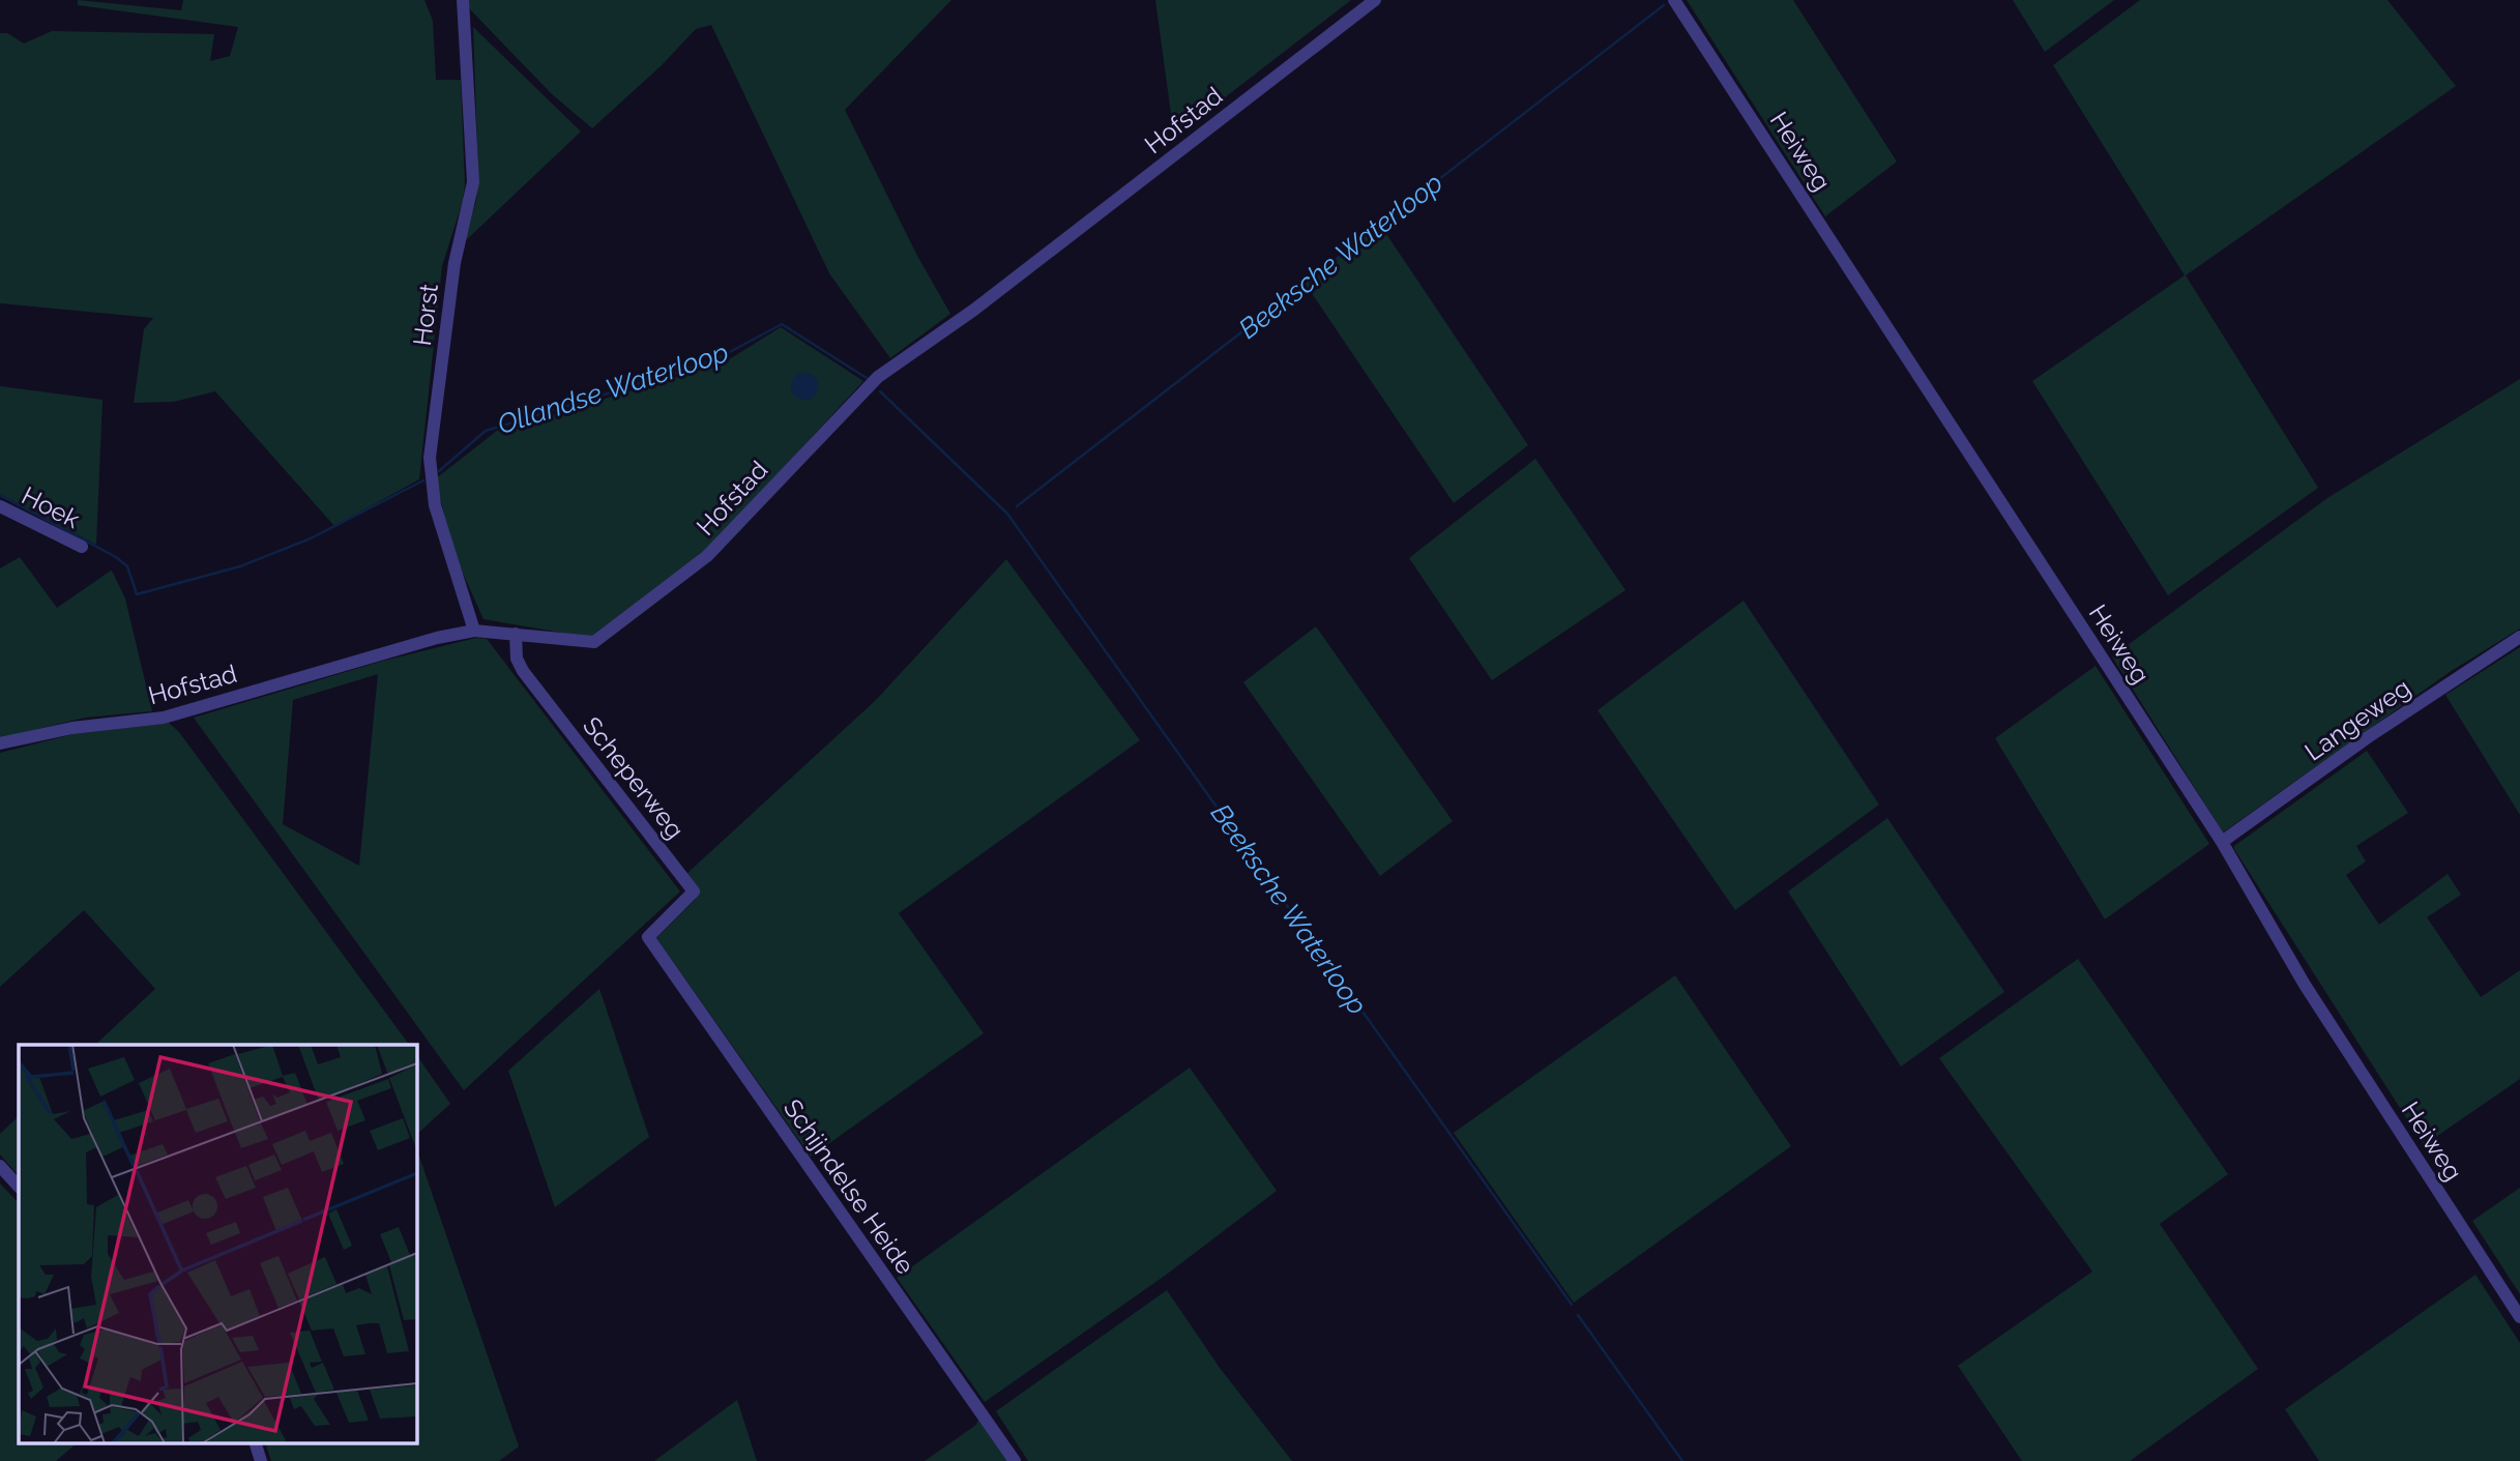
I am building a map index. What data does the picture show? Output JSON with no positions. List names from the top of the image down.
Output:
{
  "streets": {
    "street": [
      "Hofstad",
      "Heiweg",
      "Horst",
      "Hoek",
      "Langeweg",
      "Scheperweg",
      "Schijndelse Heide"
    ]
  },
  "crossings": [
    ["Hofstad", "Horst"],
    ["Hofstad", "Scheperweg"],
    ["Heiweg", "Langeweg"],
    ["Scheperweg", "Schijndelse Heide"]
  ],
  "water": ["Beeksche Waterloop", "Ollandse Waterloop"]
}
